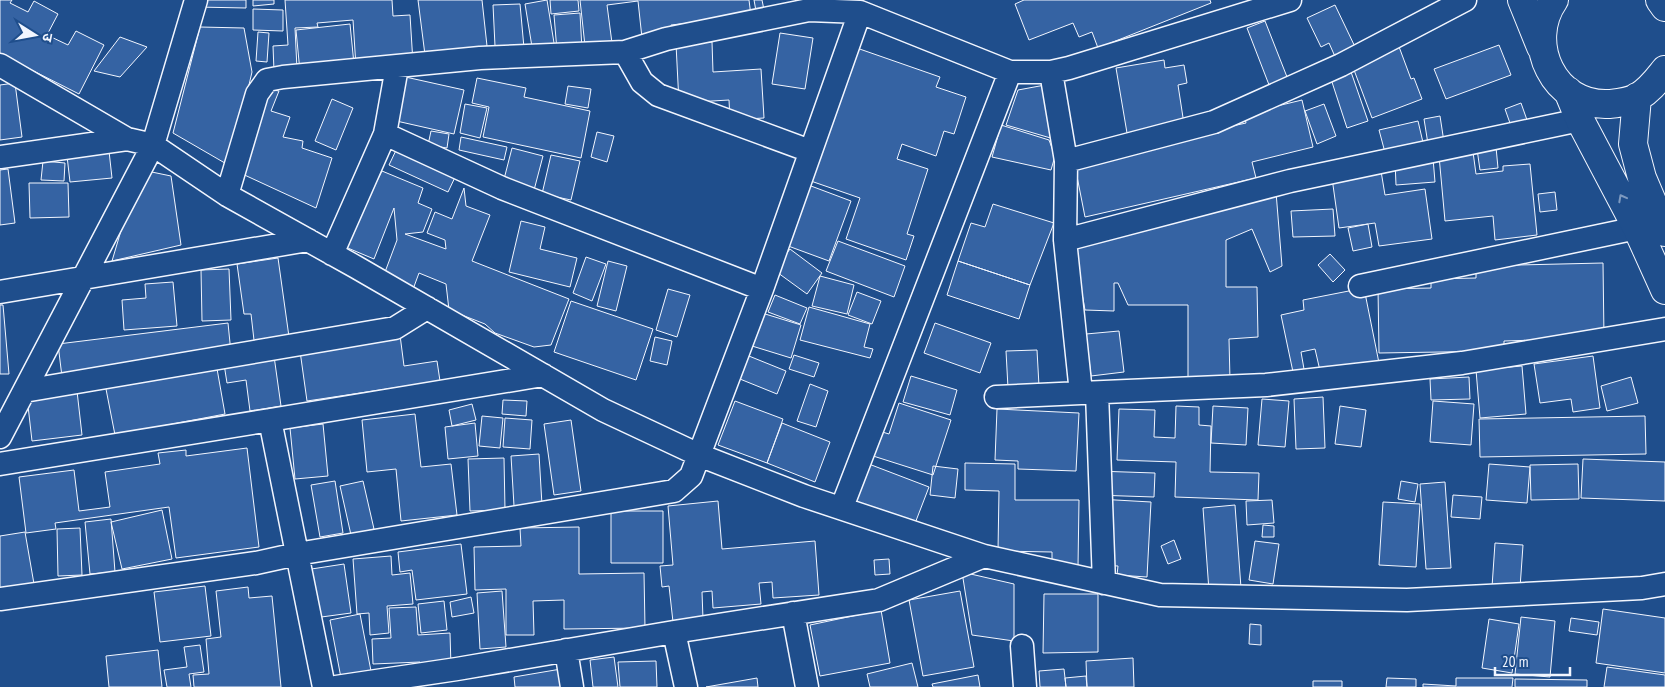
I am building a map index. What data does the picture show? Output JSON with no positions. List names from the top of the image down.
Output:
{
  "scale_bar": "20 m",
  "north": "right"
}
